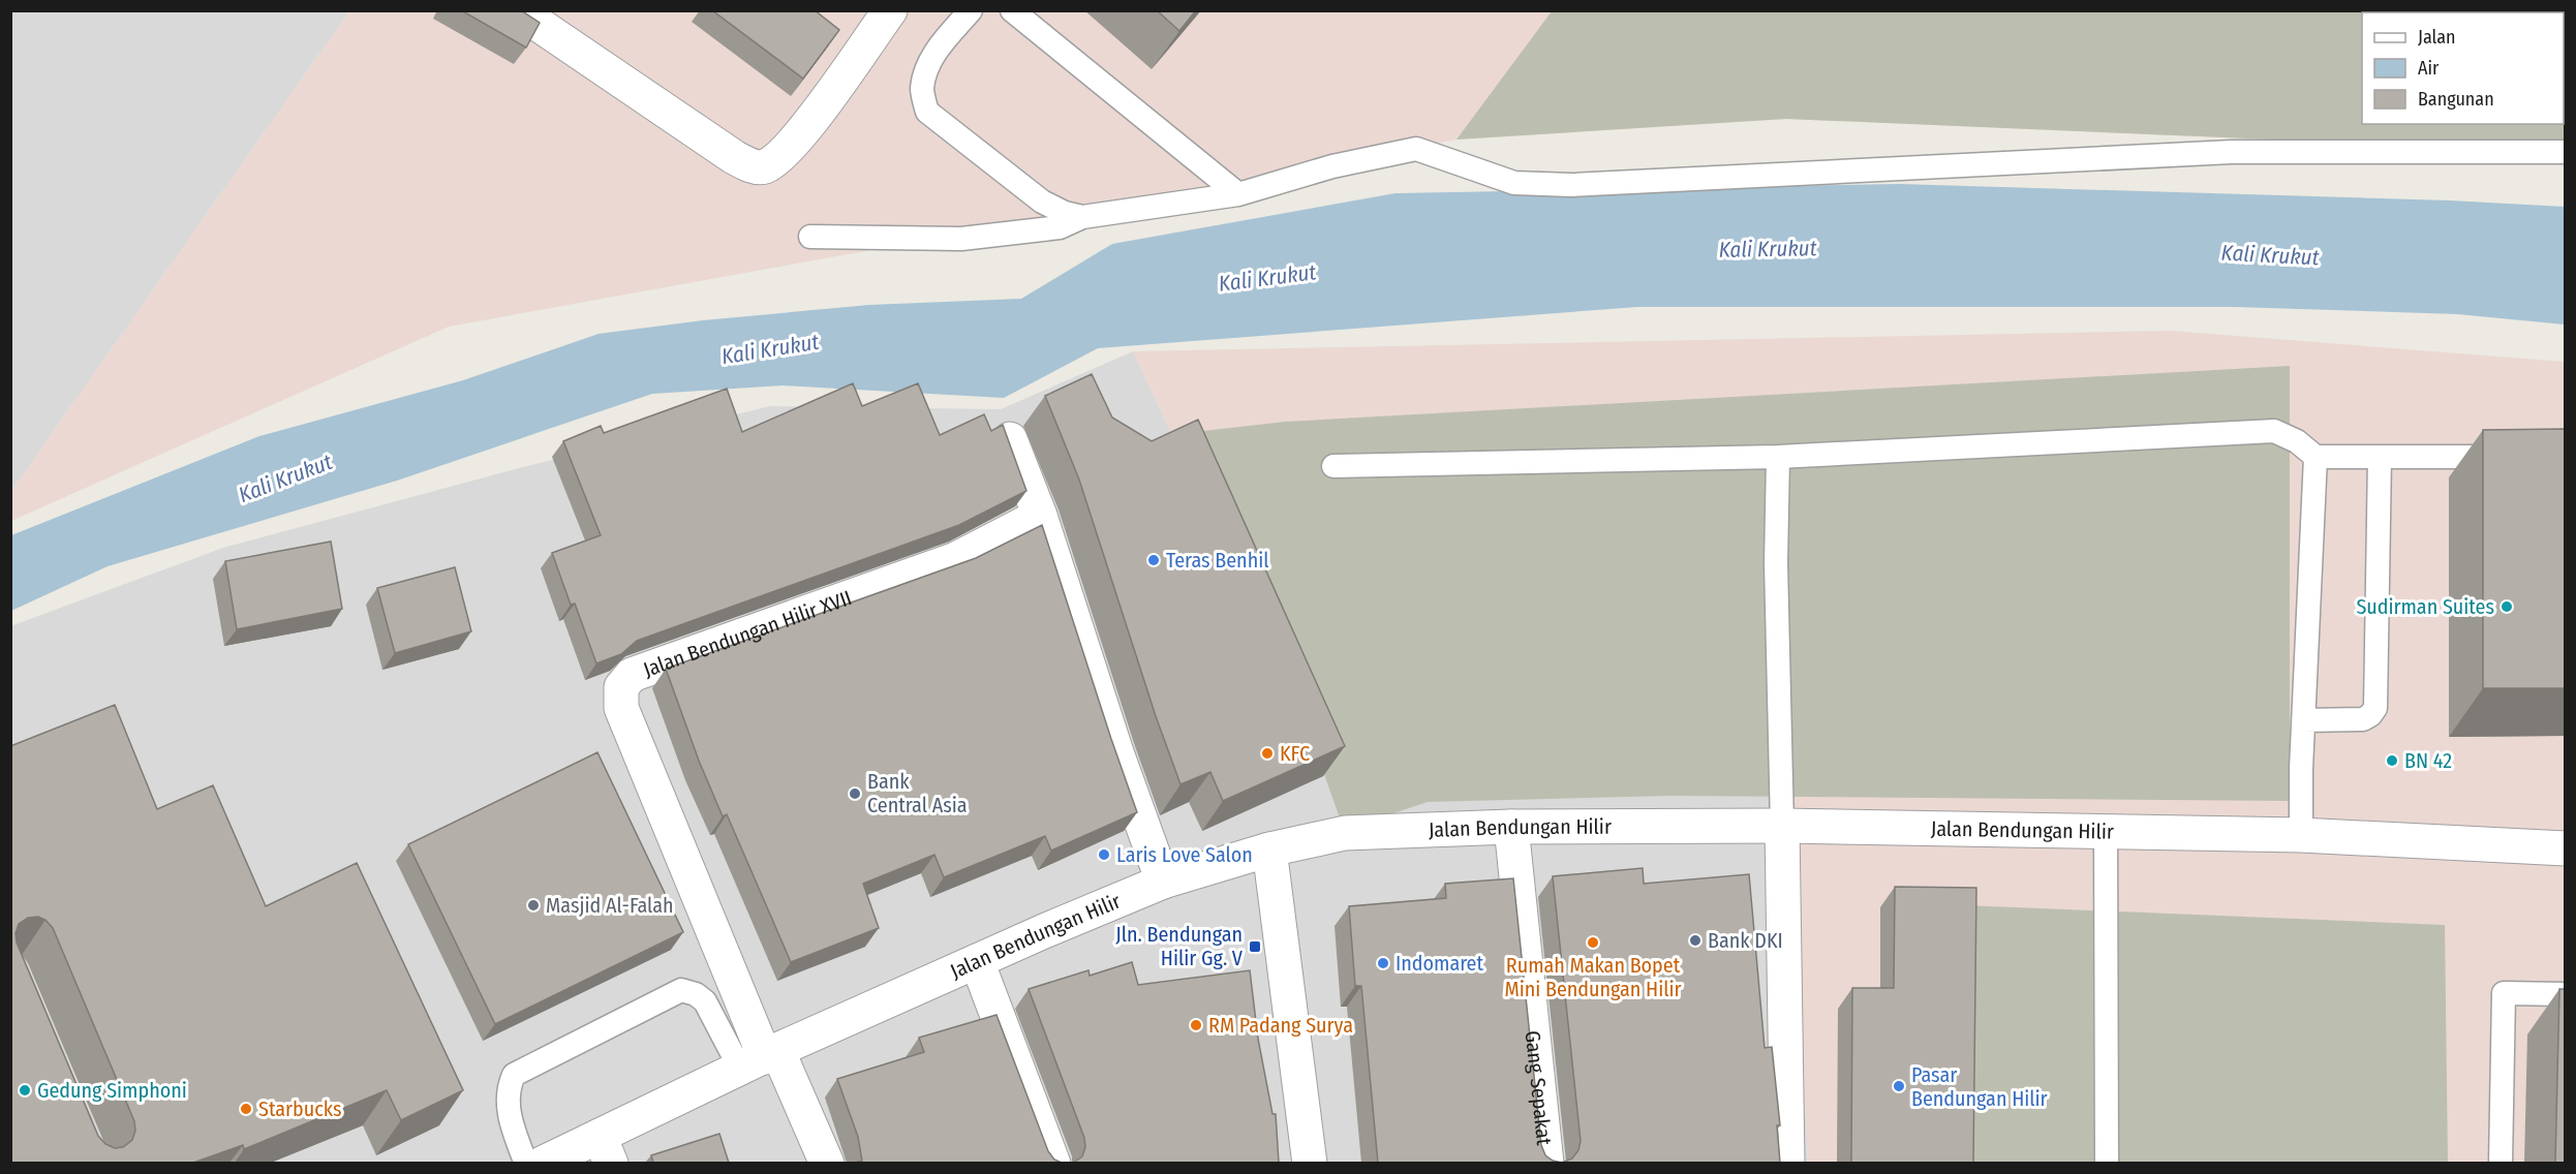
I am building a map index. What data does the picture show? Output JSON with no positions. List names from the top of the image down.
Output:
{
  "streets": {
    "street": ["Jalan Bendungan Hilir XVII", "Jalan Bendungan Hilir", "Gang Sepakat"]
  },
  "crossings": [
    ["Jalan Bendungan Hilir XVII", "Jalan Bendungan Hilir"],
    ["Jalan Bendungan Hilir", "Gang Sepakat"]
  ],
  "water": ["Kali Krukut"],
  "places": {
    "other": [
      "Teras Benhil",
      "Sudirman Suites",
      "KFC",
      "BN 42",
      "Bank Central Asia",
      "Laris Love Salon",
      "Masjid Al-Falah",
      "Bank DKI",
      "Rumah Makan Bopet Mini Bendungan Hilir",
      "Indomaret",
      "RM Padang Surya",
      "Pasar Bendungan Hilir",
      "Gedung Simphoni",
      "Starbucks"
    ],
    "transit": ["Jln. Bendungan Hilir Gg. V"]
  },
  "legend": ["Jalan", "Air", "Bangunan"]
}
